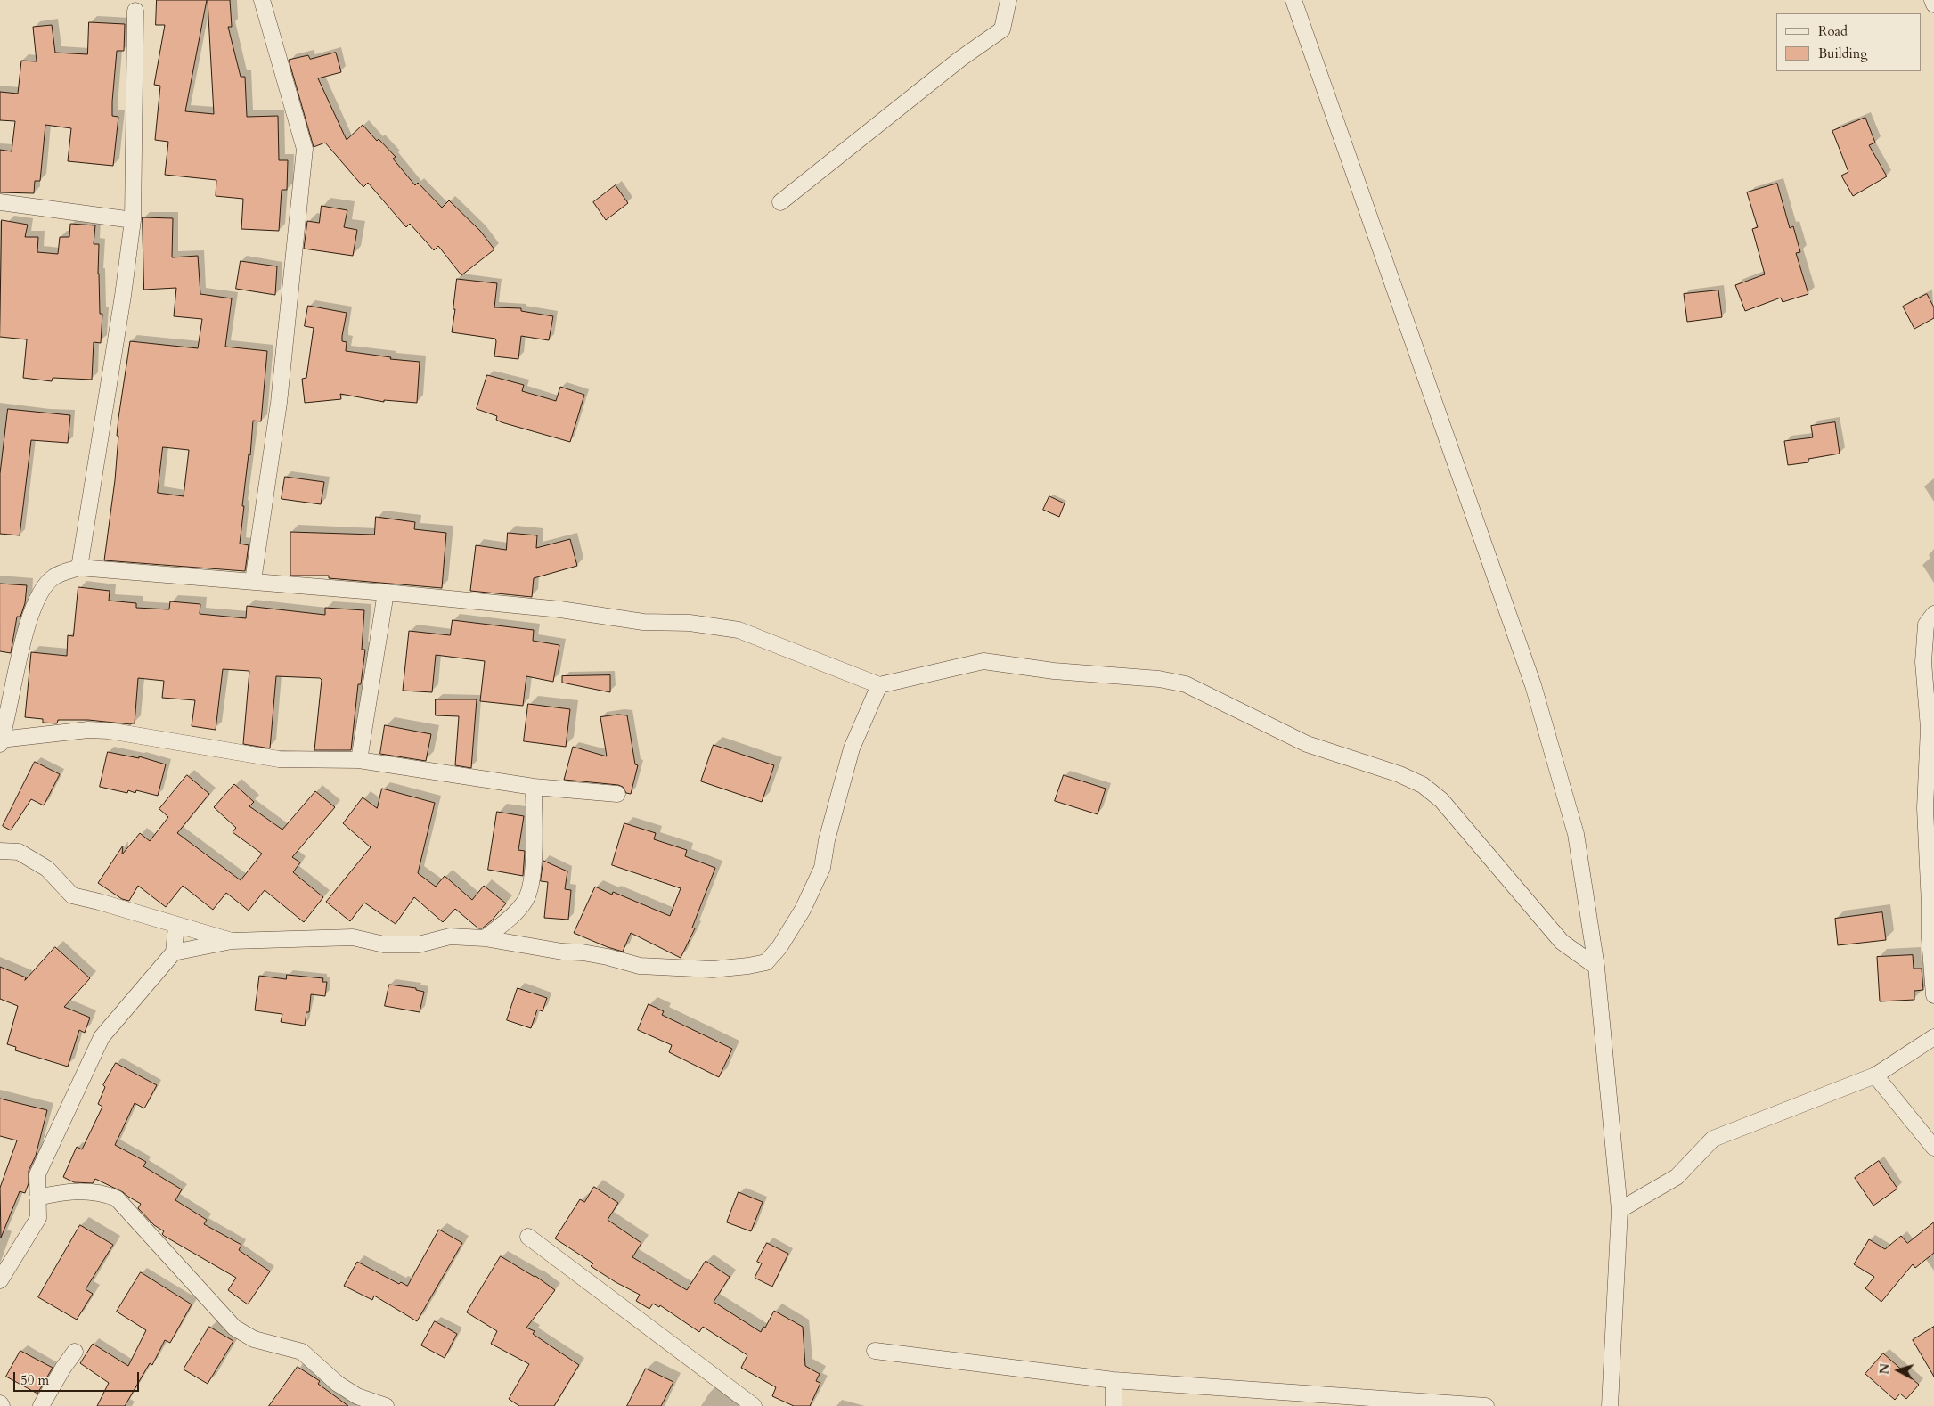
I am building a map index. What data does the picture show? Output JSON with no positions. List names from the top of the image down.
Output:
{
  "legend": ["Road", "Building"],
  "scale_bar": "50 m",
  "north": "left"
}
